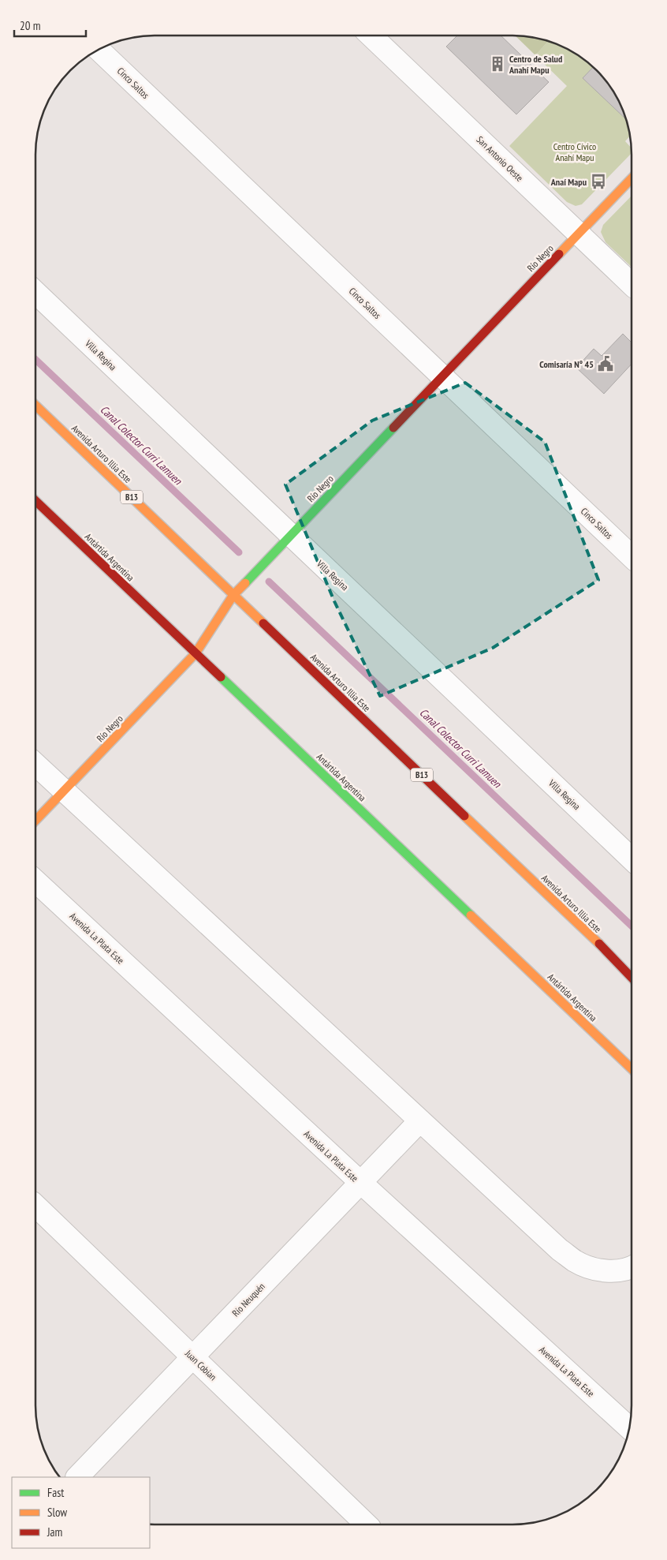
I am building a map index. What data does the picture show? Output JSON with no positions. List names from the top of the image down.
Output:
{
  "streets": {
    "street": [
      "Cinco Saltos",
      "San Antonio Oeste",
      "Río Negro",
      "Villa Regina",
      "Avenida Arturo Illia Este",
      "B13",
      "Antártida Argentina",
      "Avenida La Plata Este",
      "Río Neuquén",
      "Juan Cobian"
    ]
  },
  "crossings": [
    ["Cinco Saltos", "Río Negro"],
    ["San Antonio Oeste", "Río Negro"],
    ["Río Negro", "Villa Regina"],
    ["Río Negro", "Avenida Arturo Illia Este"],
    ["Río Negro", "Antártida Argentina"],
    ["Avenida La Plata Este", "Río Neuquén"],
    ["Río Neuquén", "Juan Cobian"]
  ],
  "water": ["Canal Colector Curri Lamuen"],
  "parks": ["Centro Cívico Anahí Mapu"],
  "places": {
    "building": ["Centro de Salud Anahí Mapu"],
    "bus stop": ["Anaí Mapu"],
    "public building": ["Comisaría N° 45"]
  },
  "legend": ["Fast", "Slow", "Jam"],
  "scale_bar": "20 m"
}
